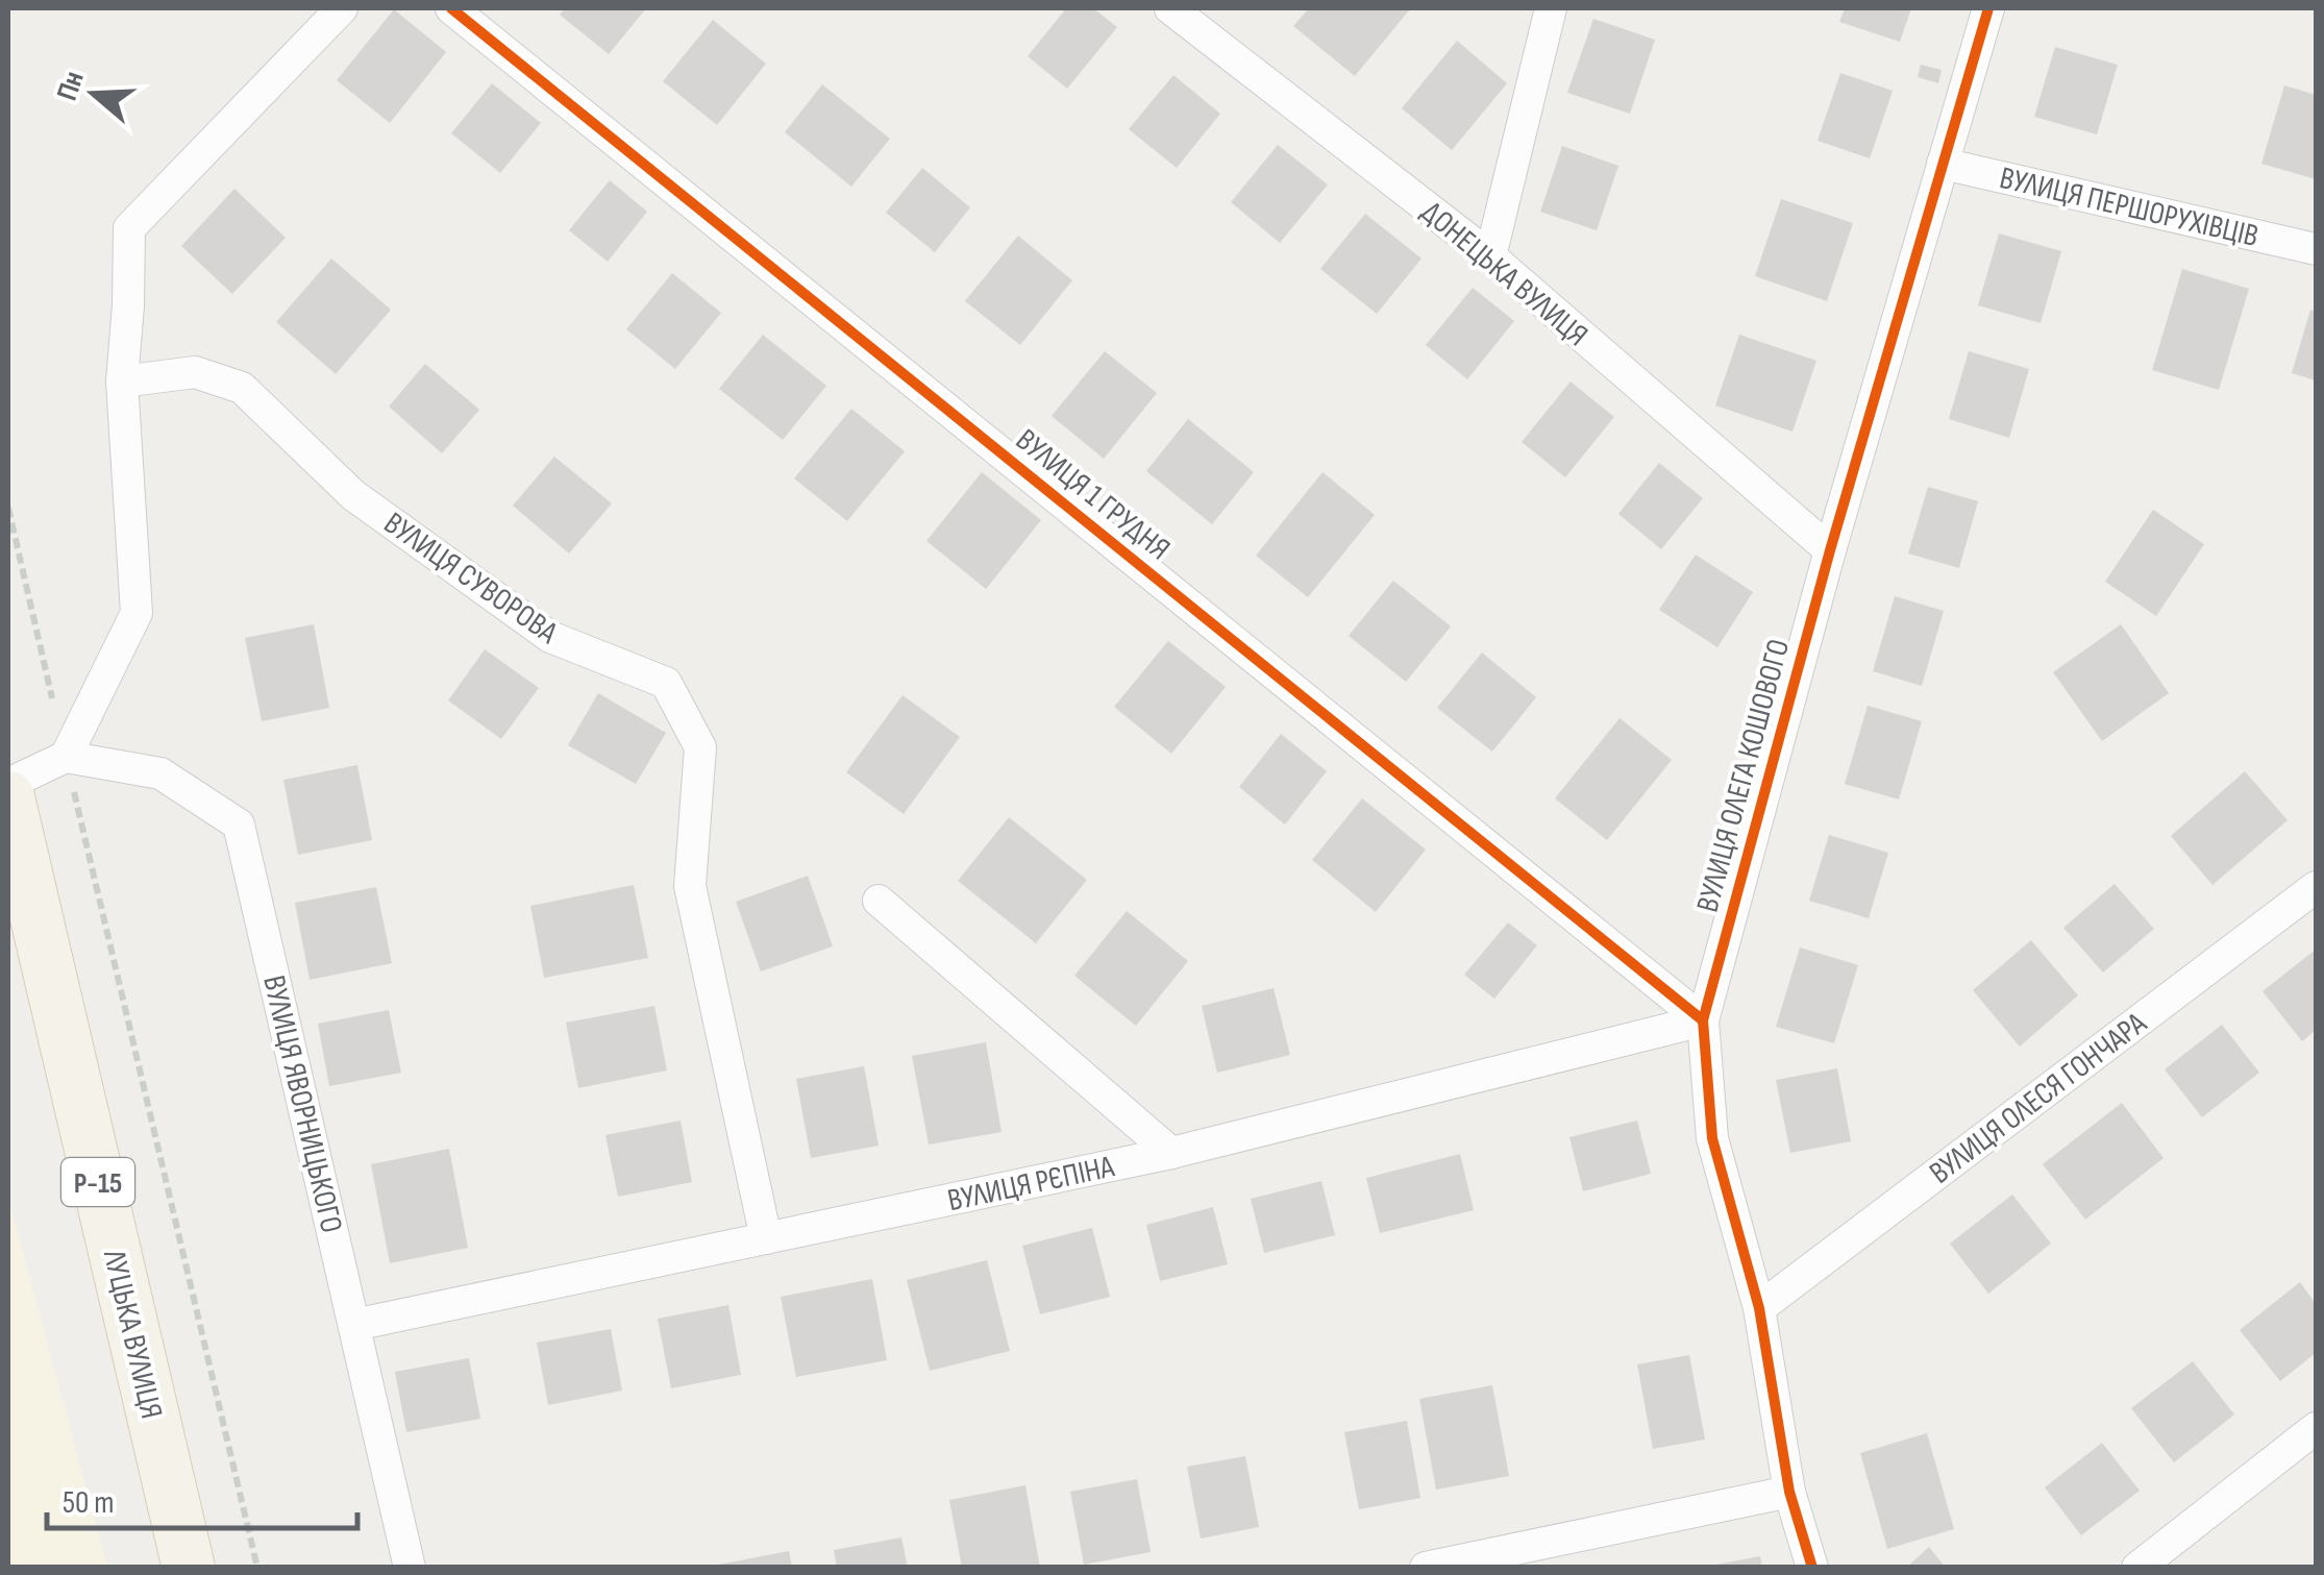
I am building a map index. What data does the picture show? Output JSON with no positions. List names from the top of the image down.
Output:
{
  "streets": {
    "main road": ["Р-15", "ЛУЦЬКА ВУЛИЦЯ"],
    "street": [
      "ВУЛИЦЯ ПЕРШОРУХІВЦІВ",
      "ДОНЕЦЬКА ВУЛИЦЯ",
      "ВУЛИЦЯ 1 ГРУДНЯ",
      "ВУЛИЦЯ СУВОРОВА",
      "ВУЛИЦЯ ОЛЕГА КОШОВОГО",
      "ВУЛИЦЯ ОЛЕСЯ ГОНЧАРА",
      "ВУЛИЦЯ ЯВОРНИЦЬКОГО",
      "ВУЛИЦЯ РЄПІНА"
    ]
  },
  "crossings": [
    ["ВУЛИЦЯ ПЕРШОРУХІВЦІВ", "ВУЛИЦЯ ОЛЕГА КОШОВОГО"],
    ["ДОНЕЦЬКА ВУЛИЦЯ", "ВУЛИЦЯ ОЛЕГА КОШОВОГО"],
    ["ВУЛИЦЯ 1 ГРУДНЯ", "ВУЛИЦЯ ОЛЕГА КОШОВОГО"],
    ["ВУЛИЦЯ 1 ГРУДНЯ", "ВУЛИЦЯ РЄПІНА"],
    ["ВУЛИЦЯ СУВОРОВА", "ВУЛИЦЯ РЄПІНА"],
    ["ВУЛИЦЯ ОЛЕГА КОШОВОГО", "ВУЛИЦЯ ОЛЕСЯ ГОНЧАРА"],
    ["ВУЛИЦЯ ОЛЕГА КОШОВОГО", "ВУЛИЦЯ РЄПІНА"],
    ["ВУЛИЦЯ ЯВОРНИЦЬКОГО", "ВУЛИЦЯ РЄПІНА"]
  ],
  "scale_bar": "50 m",
  "north": "left"
}
